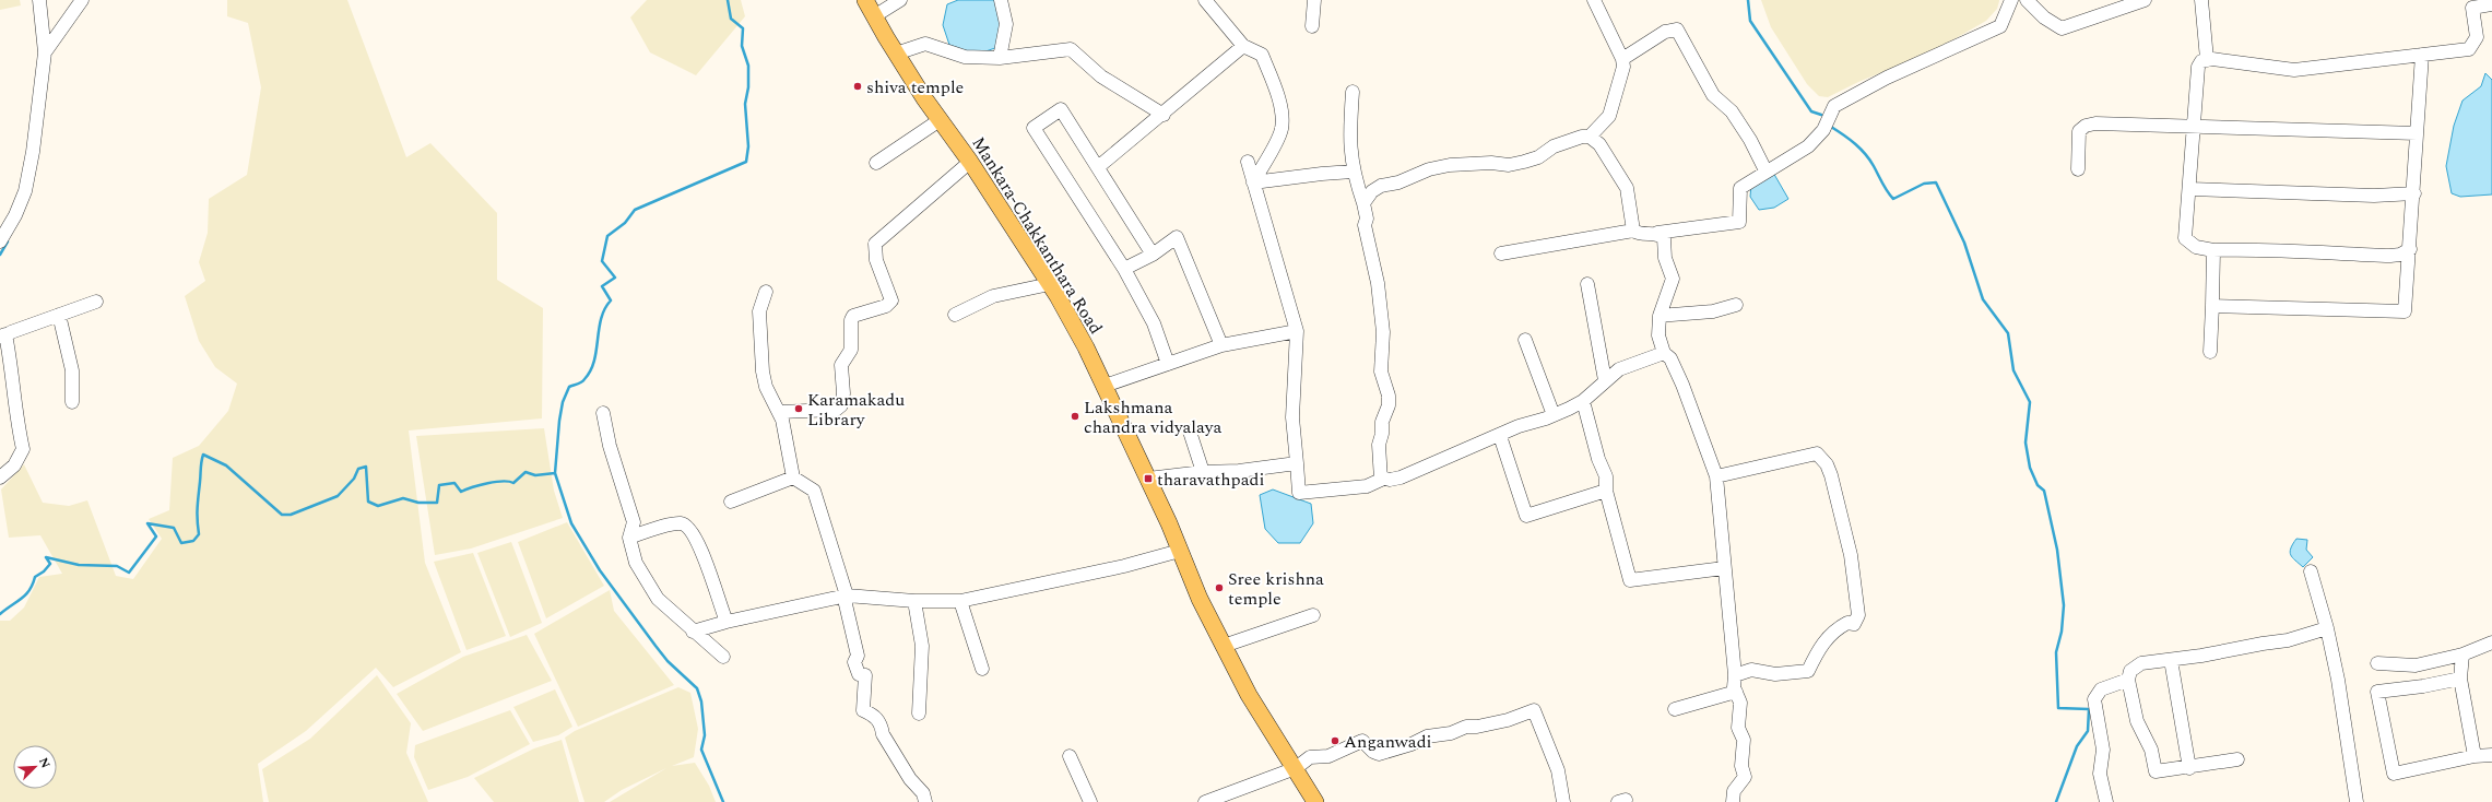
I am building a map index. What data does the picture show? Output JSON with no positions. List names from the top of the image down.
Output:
{
  "streets": {
    "main road": ["Mankara-Chakkanthara Road"]
  },
  "places": {
    "other": [
      "shiva temple",
      "Karamakadu Library",
      "Lakshmana chandra vidyalaya",
      "Sree krishna temple",
      "Anganwadi"
    ],
    "transit": ["tharavathpadi"]
  },
  "north": "top right"
}
